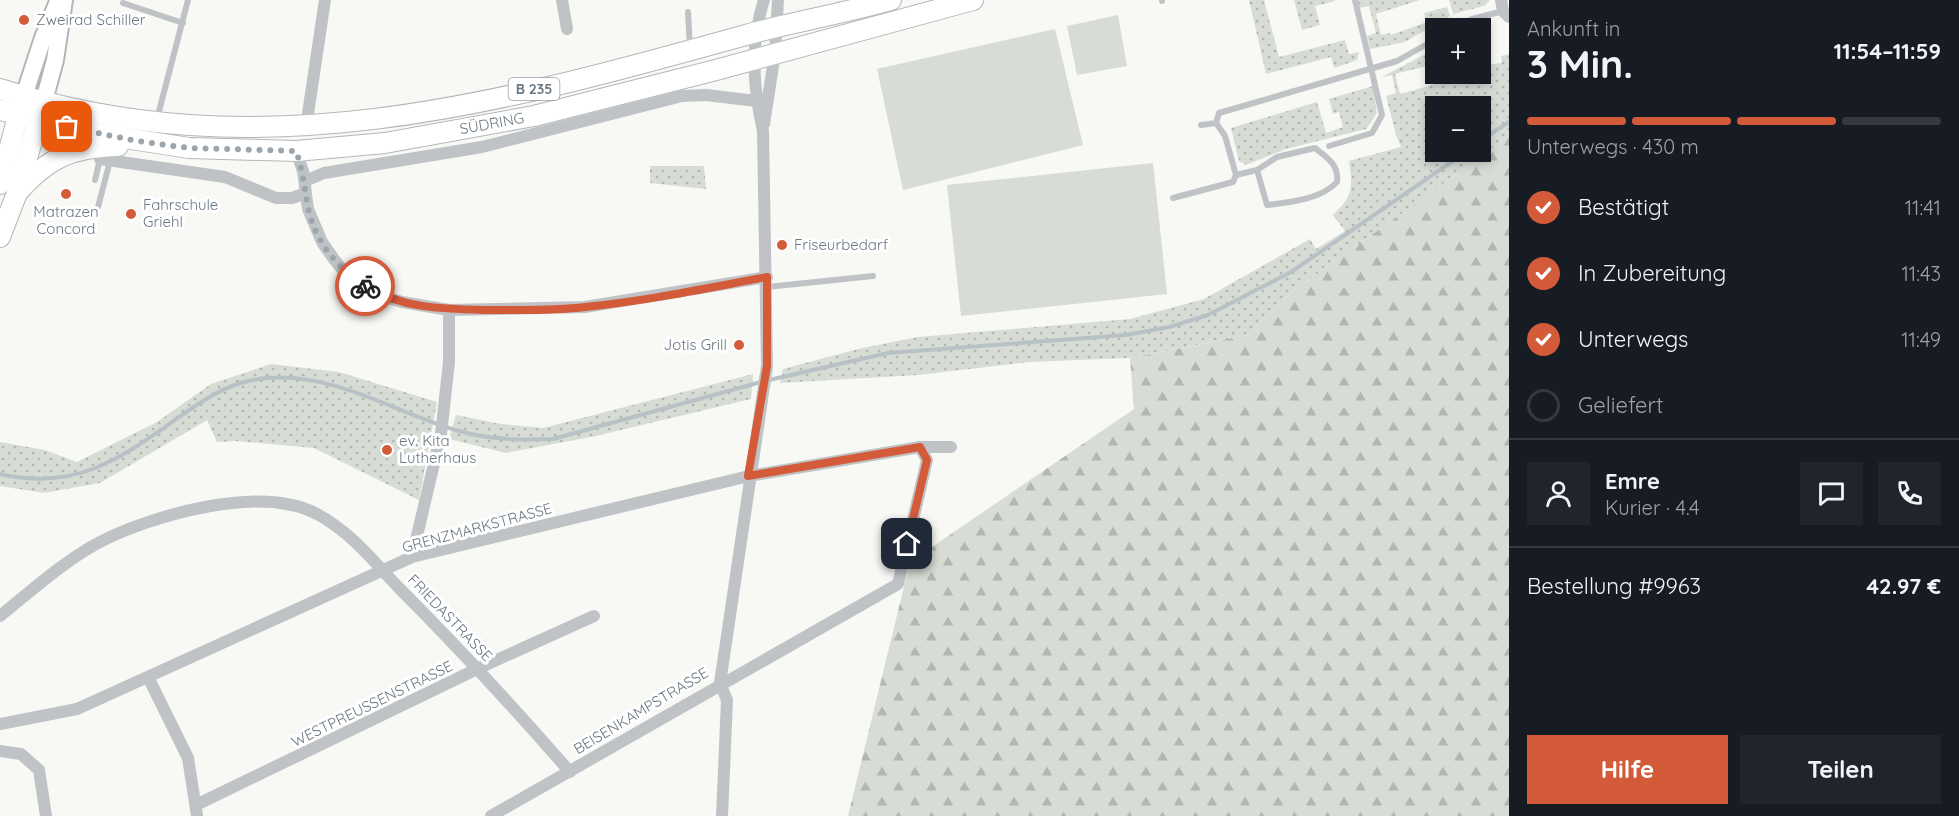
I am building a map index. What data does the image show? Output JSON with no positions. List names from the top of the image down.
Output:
{
  "streets": {
    "main road": ["B 235", "SÜDRING"],
    "street": [
      "GRENZMARKSTRASSE",
      "FRIEDASTRASSE",
      "WESTPREUSSENSTRASSE",
      "BEISENKAMPSTRASSE"
    ]
  },
  "crossings": [
    ["B 235", "SÜDRING"],
    ["GRENZMARKSTRASSE", "FRIEDASTRASSE"],
    ["GRENZMARKSTRASSE", "BEISENKAMPSTRASSE"],
    ["FRIEDASTRASSE", "WESTPREUSSENSTRASSE"],
    ["FRIEDASTRASSE", "BEISENKAMPSTRASSE"]
  ],
  "places": [
    "Zweirad Schiller",
    "Matrazen Concord",
    "Fahrschule Griehl",
    "Friseurbedarf",
    "Jotis Grill",
    "ev. Kita Lutherhaus"
  ],
  "page": {
    "heading": ["3 Min.", "Ankunft in", "11:54–11:59"],
    "panel": [
      "Emre",
      "Kurier · 4.4",
      "Bestellung #9963",
      "42.97 €"
    ],
    "map_buttons": ["+", "−"],
    "bar": "Unterwegs · 430 m",
    "list": [
      ["Bestätigt", "11:41"],
      ["In Zubereitung", "11:43"],
      ["Unterwegs", "11:49"],
      "Geliefert"
    ],
    "buttons": ["Hilfe", "Teilen"]
  }
}
